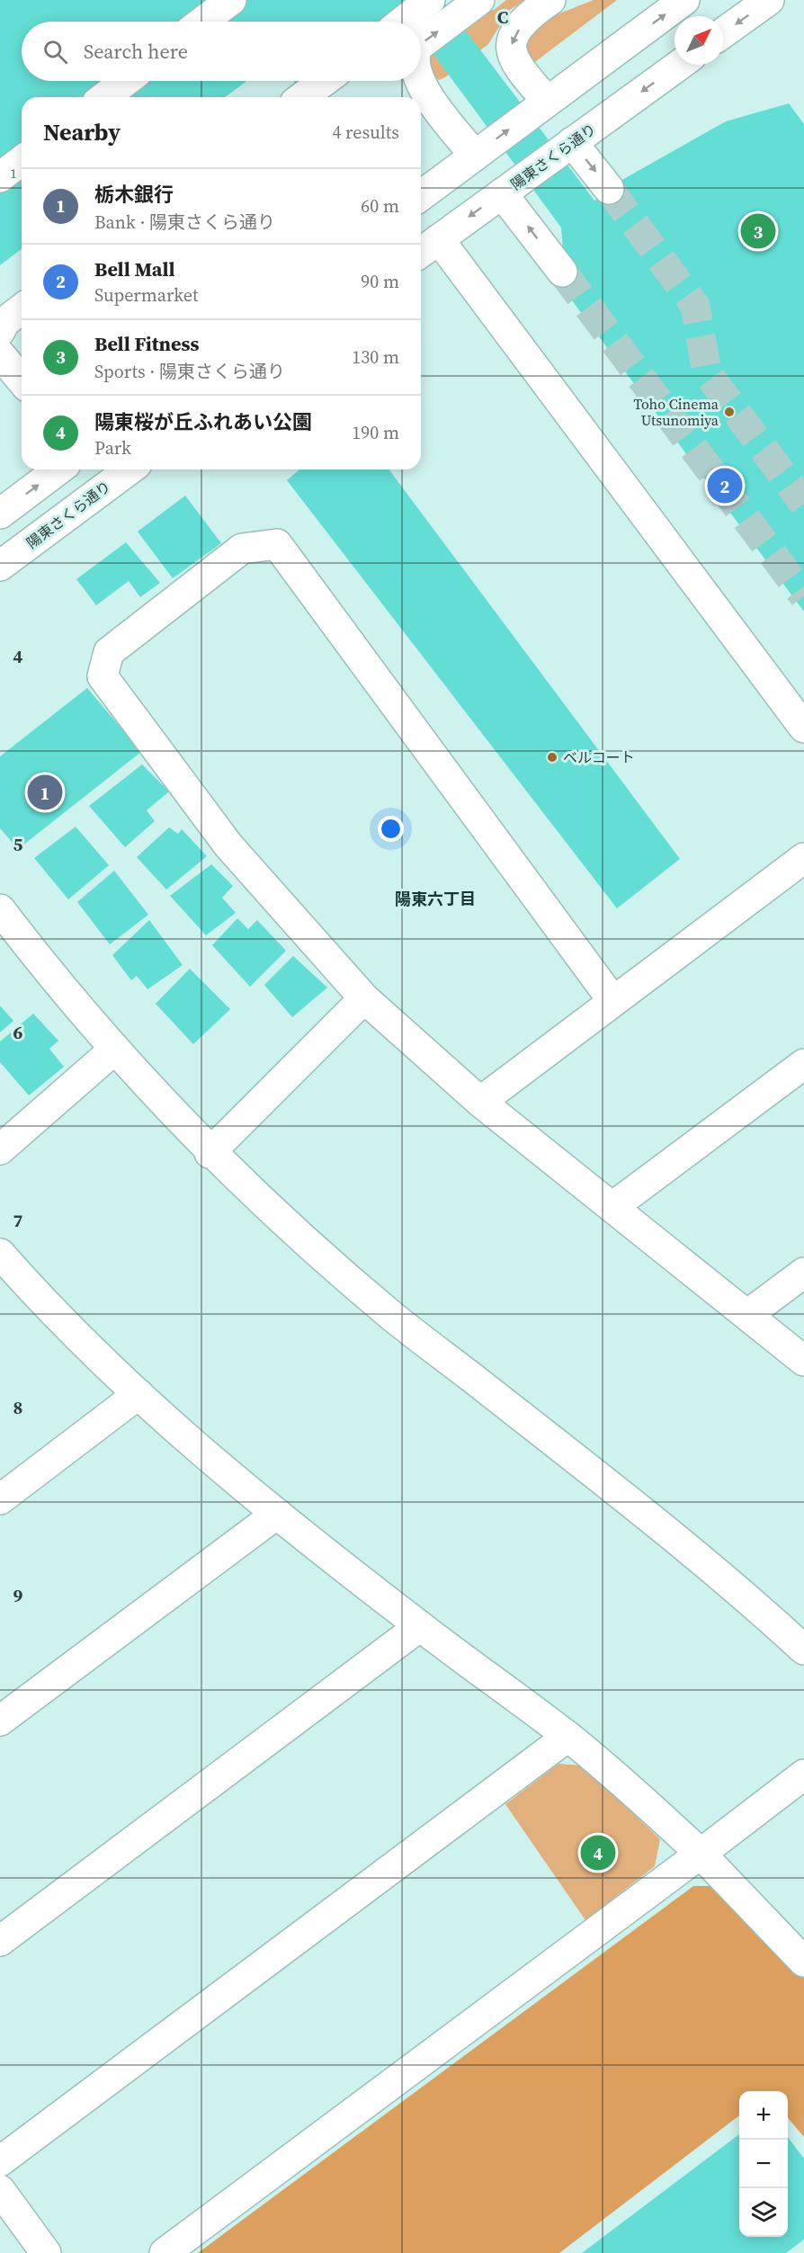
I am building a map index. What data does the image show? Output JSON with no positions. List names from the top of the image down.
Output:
{
  "streets": {
    "street": ["陽東さくら通り"]
  },
  "districts": ["陽東六丁目"],
  "places": ["Toho Cinema Utsunomiya", "ベルコート"],
  "house_numbers": ["1"],
  "north": "top right",
  "page": {
    "search": "Search here",
    "heading": ["Nearby", "4 results"],
    "list": [
      {
        "mark": "1",
        "name": "栃木銀行",
        "note": "Bank · 陽東さくら通り",
        "value": "60 m"
      },
      {
        "mark": "2",
        "name": "Bell Mall",
        "note": "Supermarket",
        "value": "90 m"
      },
      {
        "mark": "3",
        "name": "Bell Fitness",
        "note": "Sports · 陽東さくら通り",
        "value": "130 m"
      },
      {
        "mark": "4",
        "name": "陽東桜が丘ふれあい公園",
        "note": "Park",
        "value": "190 m"
      }
    ],
    "pins": [
      "3",
      "2",
      "1",
      "4"
    ],
    "map_buttons": ["+", "−"]
  },
  "grid": {
    "columns": ["C"],
    "rows": [
      "4",
      "5",
      "6",
      "7",
      "8",
      "9"
    ]
  }
}
